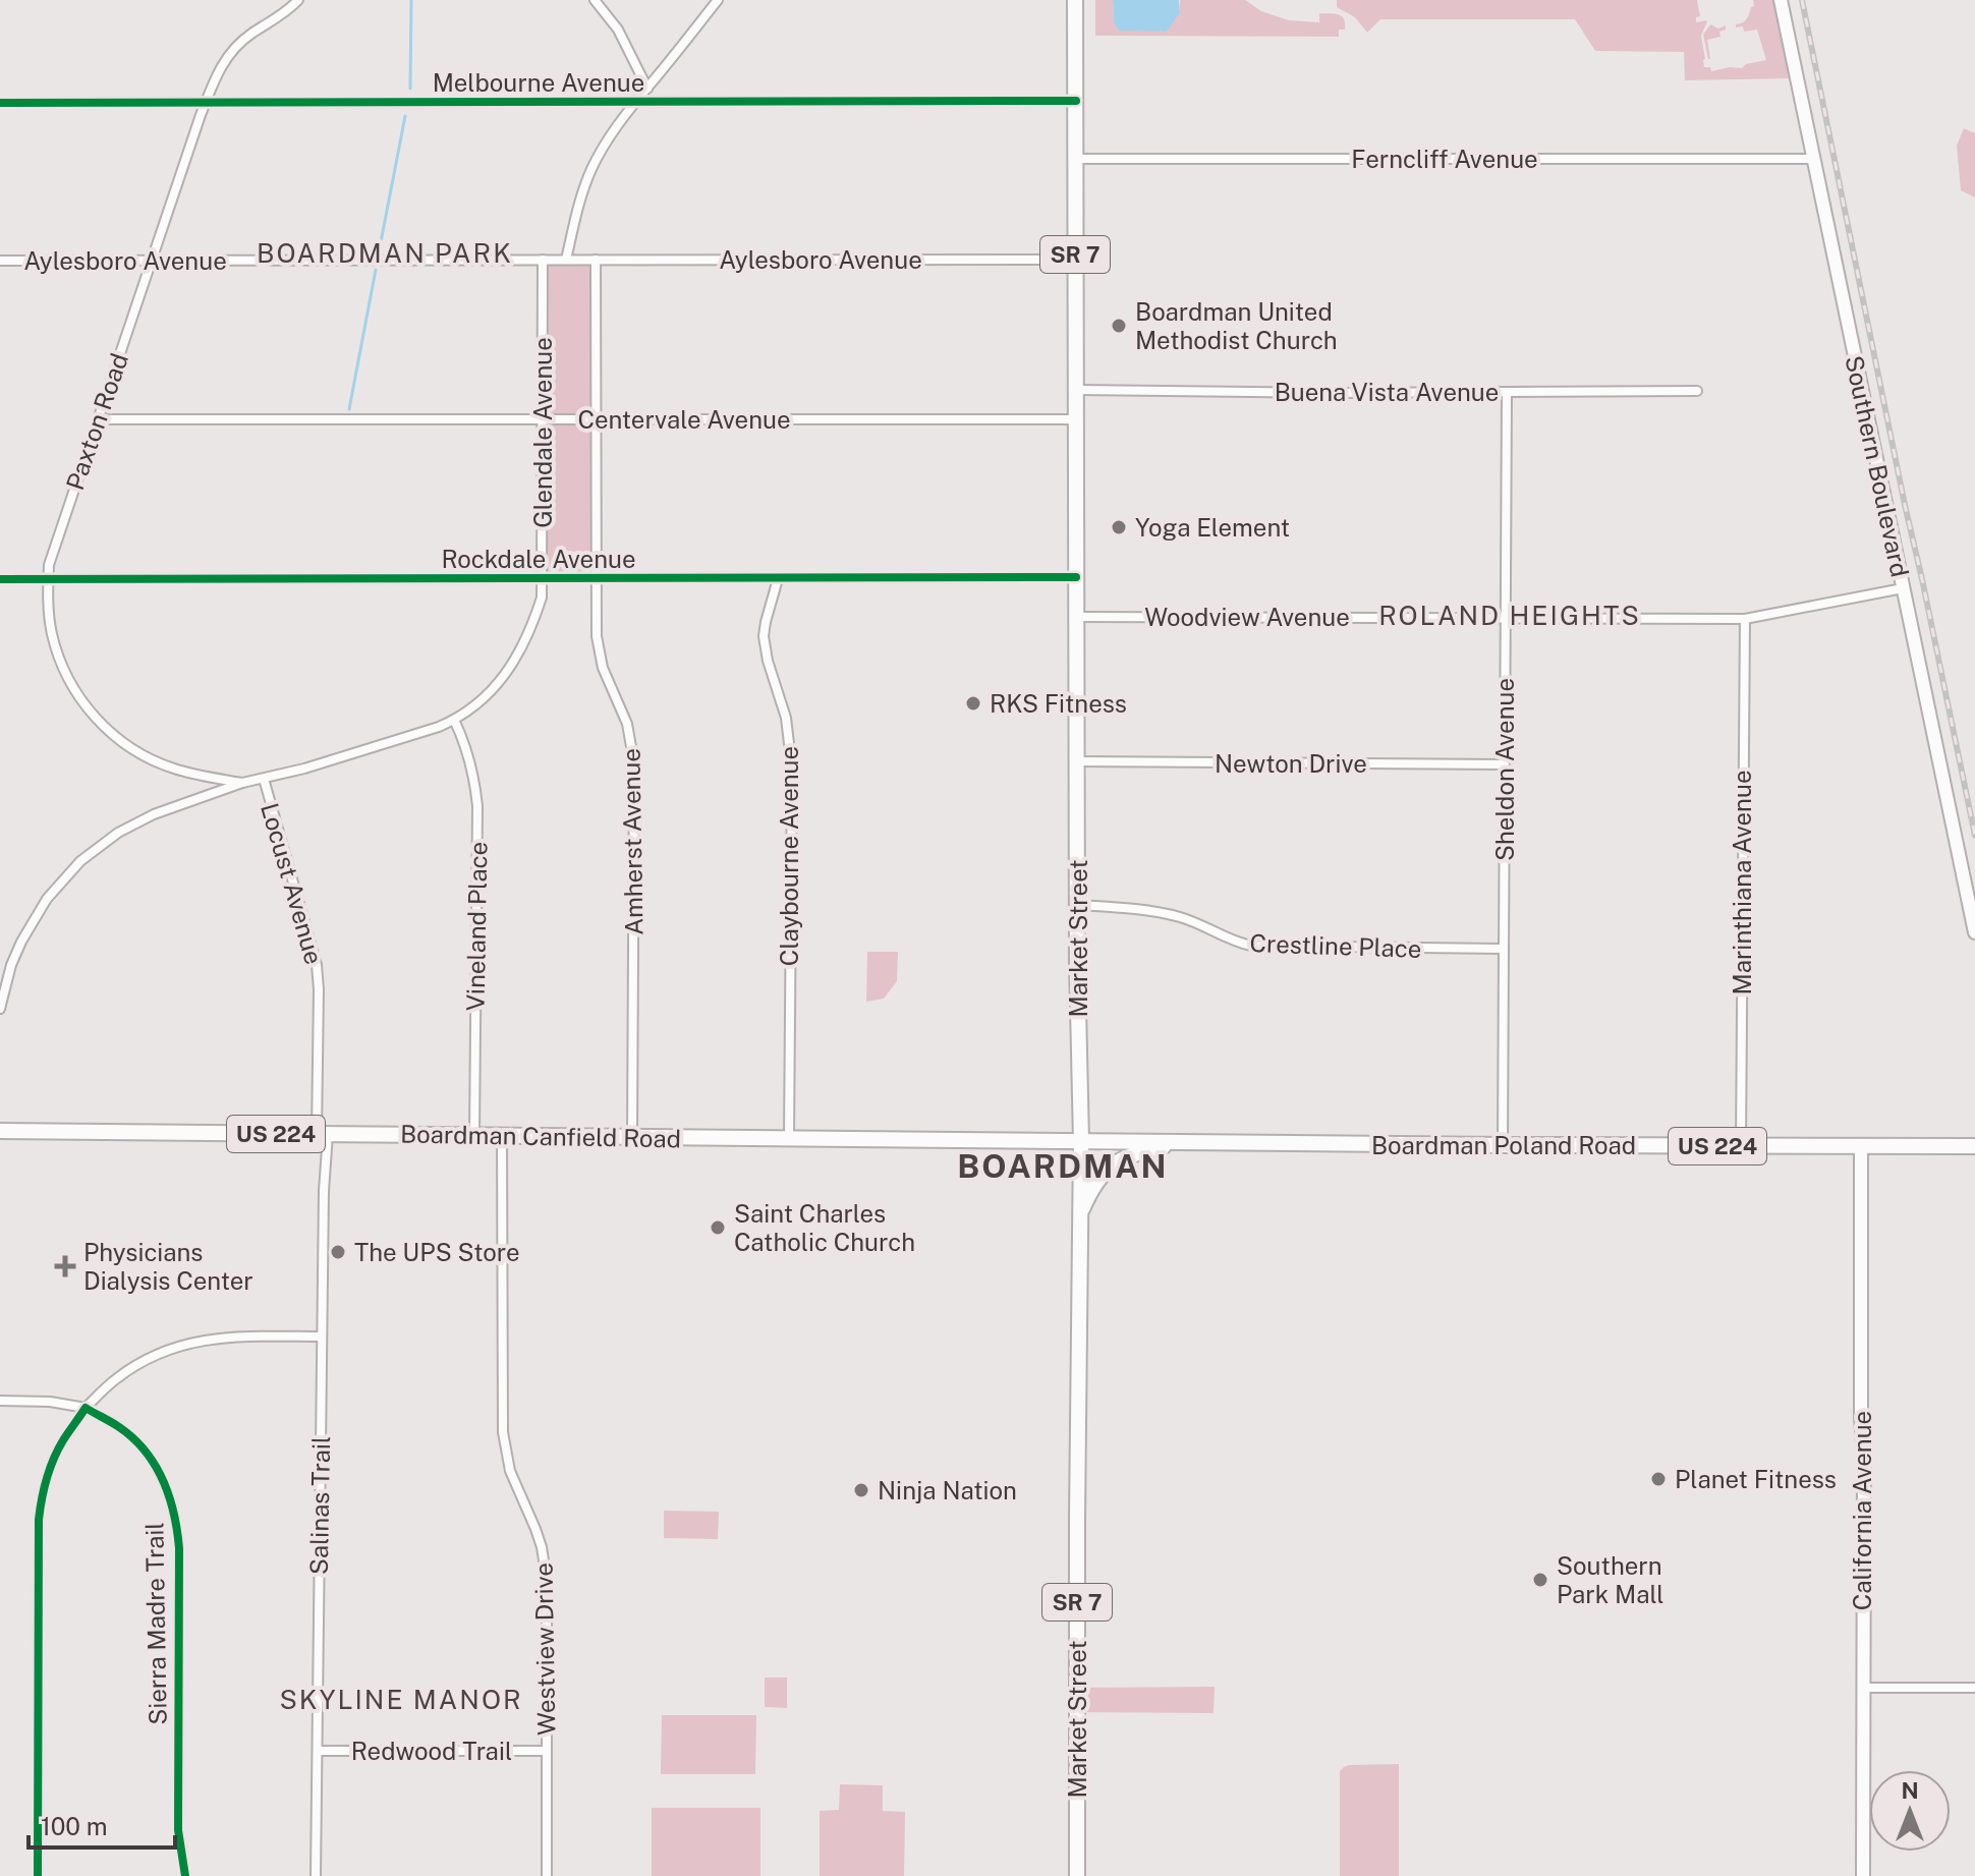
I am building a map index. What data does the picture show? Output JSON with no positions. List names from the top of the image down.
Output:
{
  "streets": {
    "main road": [
      "SR 7",
      "Market Street",
      "US 224",
      "Boardman Canfield Road",
      "Boardman Poland Road"
    ],
    "street": [
      "Melbourne Avenue",
      "Ferncliff Avenue",
      "Aylesboro Avenue",
      "Buena Vista Avenue",
      "Centervale Avenue",
      "Paxton Road",
      "Glendale Avenue",
      "Southern Boulevard",
      "Rockdale Avenue",
      "Woodview Avenue",
      "Newton Drive",
      "Sheldon Avenue",
      "Amherst Avenue",
      "Claybourne Avenue",
      "Marinthiana Avenue",
      "Locust Avenue",
      "Vineland Place",
      "Crestline Place",
      "Salinas Trail",
      "California Avenue",
      "Sierra Madre Trail",
      "Westview Drive",
      "Redwood Trail"
    ]
  },
  "crossings": [
    ["Melbourne Avenue", "Paxton Road"],
    ["Melbourne Avenue", "Market Street"],
    ["Ferncliff Avenue", "Southern Boulevard"],
    ["Ferncliff Avenue", "Market Street"],
    ["Aylesboro Avenue", "Paxton Road"],
    ["Aylesboro Avenue", "Glendale Avenue"],
    ["Aylesboro Avenue", "Amherst Avenue"],
    ["Aylesboro Avenue", "Market Street"],
    ["Buena Vista Avenue", "Sheldon Avenue"],
    ["Buena Vista Avenue", "Market Street"],
    ["Centervale Avenue", "Paxton Road"],
    ["Centervale Avenue", "Glendale Avenue"],
    ["Centervale Avenue", "Amherst Avenue"],
    ["Centervale Avenue", "Market Street"],
    ["Paxton Road", "Glendale Avenue"],
    ["Paxton Road", "Rockdale Avenue"],
    ["Glendale Avenue", "Rockdale Avenue"],
    ["Glendale Avenue", "Locust Avenue"],
    ["Glendale Avenue", "Vineland Place"],
    ["Southern Boulevard", "Woodview Avenue"],
    ["Rockdale Avenue", "Amherst Avenue"],
    ["Rockdale Avenue", "Claybourne Avenue"],
    ["Rockdale Avenue", "Market Street"],
    ["Woodview Avenue", "Sheldon Avenue"],
    ["Woodview Avenue", "Marinthiana Avenue"],
    ["Woodview Avenue", "Market Street"],
    ["Newton Drive", "Sheldon Avenue"],
    ["Newton Drive", "Market Street"],
    ["Sheldon Avenue", "Crestline Place"],
    ["Sheldon Avenue", "Boardman Poland Road"],
    ["Amherst Avenue", "Boardman Canfield Road"],
    ["Claybourne Avenue", "Boardman Canfield Road"],
    ["Marinthiana Avenue", "Boardman Poland Road"],
    ["Locust Avenue", "Boardman Canfield Road"],
    ["Locust Avenue", "Salinas Trail"],
    ["Vineland Place", "Boardman Canfield Road"],
    ["Market Street", "Crestline Place"],
    ["Market Street", "Boardman Canfield Road"],
    ["Market Street", "Boardman Poland Road"],
    ["Boardman Canfield Road", "Boardman Poland Road"],
    ["Boardman Canfield Road", "Salinas Trail"],
    ["Boardman Canfield Road", "Westview Drive"],
    ["Boardman Poland Road", "California Avenue"],
    ["Salinas Trail", "Redwood Trail"],
    ["Westview Drive", "Redwood Trail"]
  ],
  "districts": [
    "BOARDMAN PARK",
    "ROLAND HEIGHTS",
    "BOARDMAN",
    "SKYLINE MANOR"
  ],
  "places": {
    "other": [
      "Boardman United Methodist Church",
      "Yoga Element",
      "RKS Fitness",
      "Saint Charles Catholic Church",
      "The UPS Store",
      "Planet Fitness",
      "Ninja Nation",
      "Southern Park Mall"
    ],
    "health": ["Physicians Dialysis Center"]
  },
  "scale_bar": "100 m",
  "north": "top"
}
